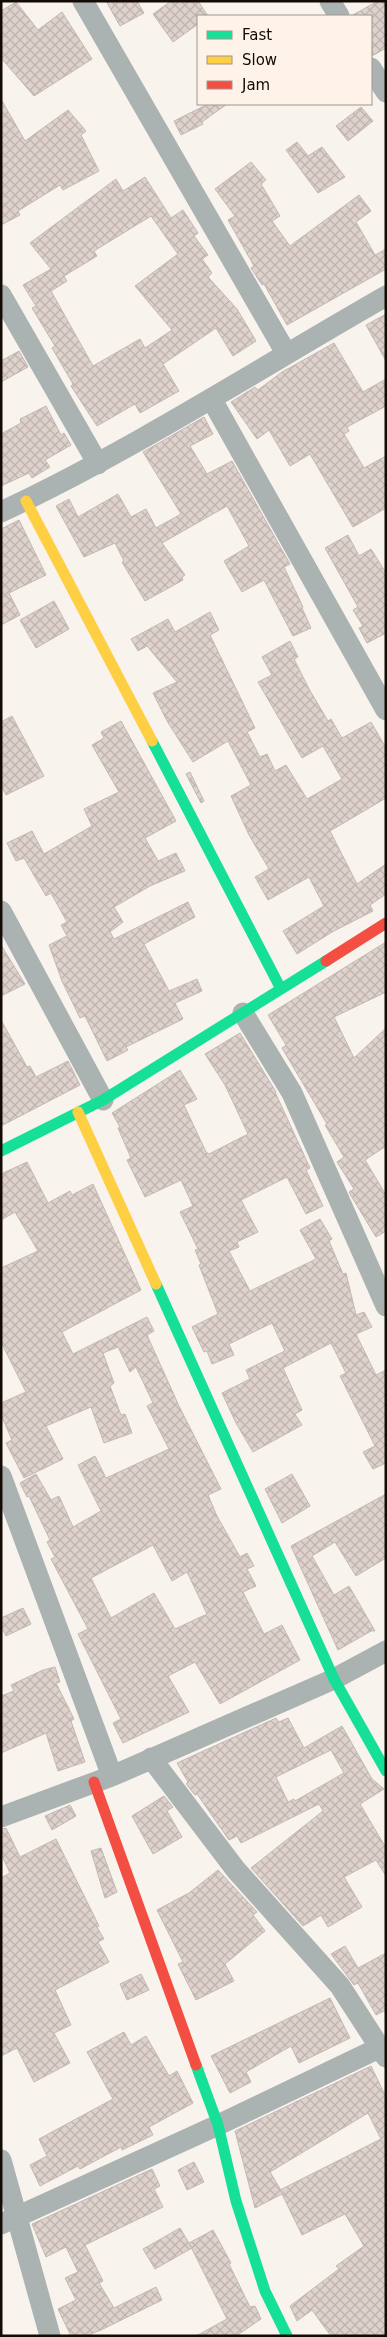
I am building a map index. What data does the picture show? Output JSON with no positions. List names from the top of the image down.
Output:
{
  "legend": ["Fast", "Slow", "Jam"]
}
